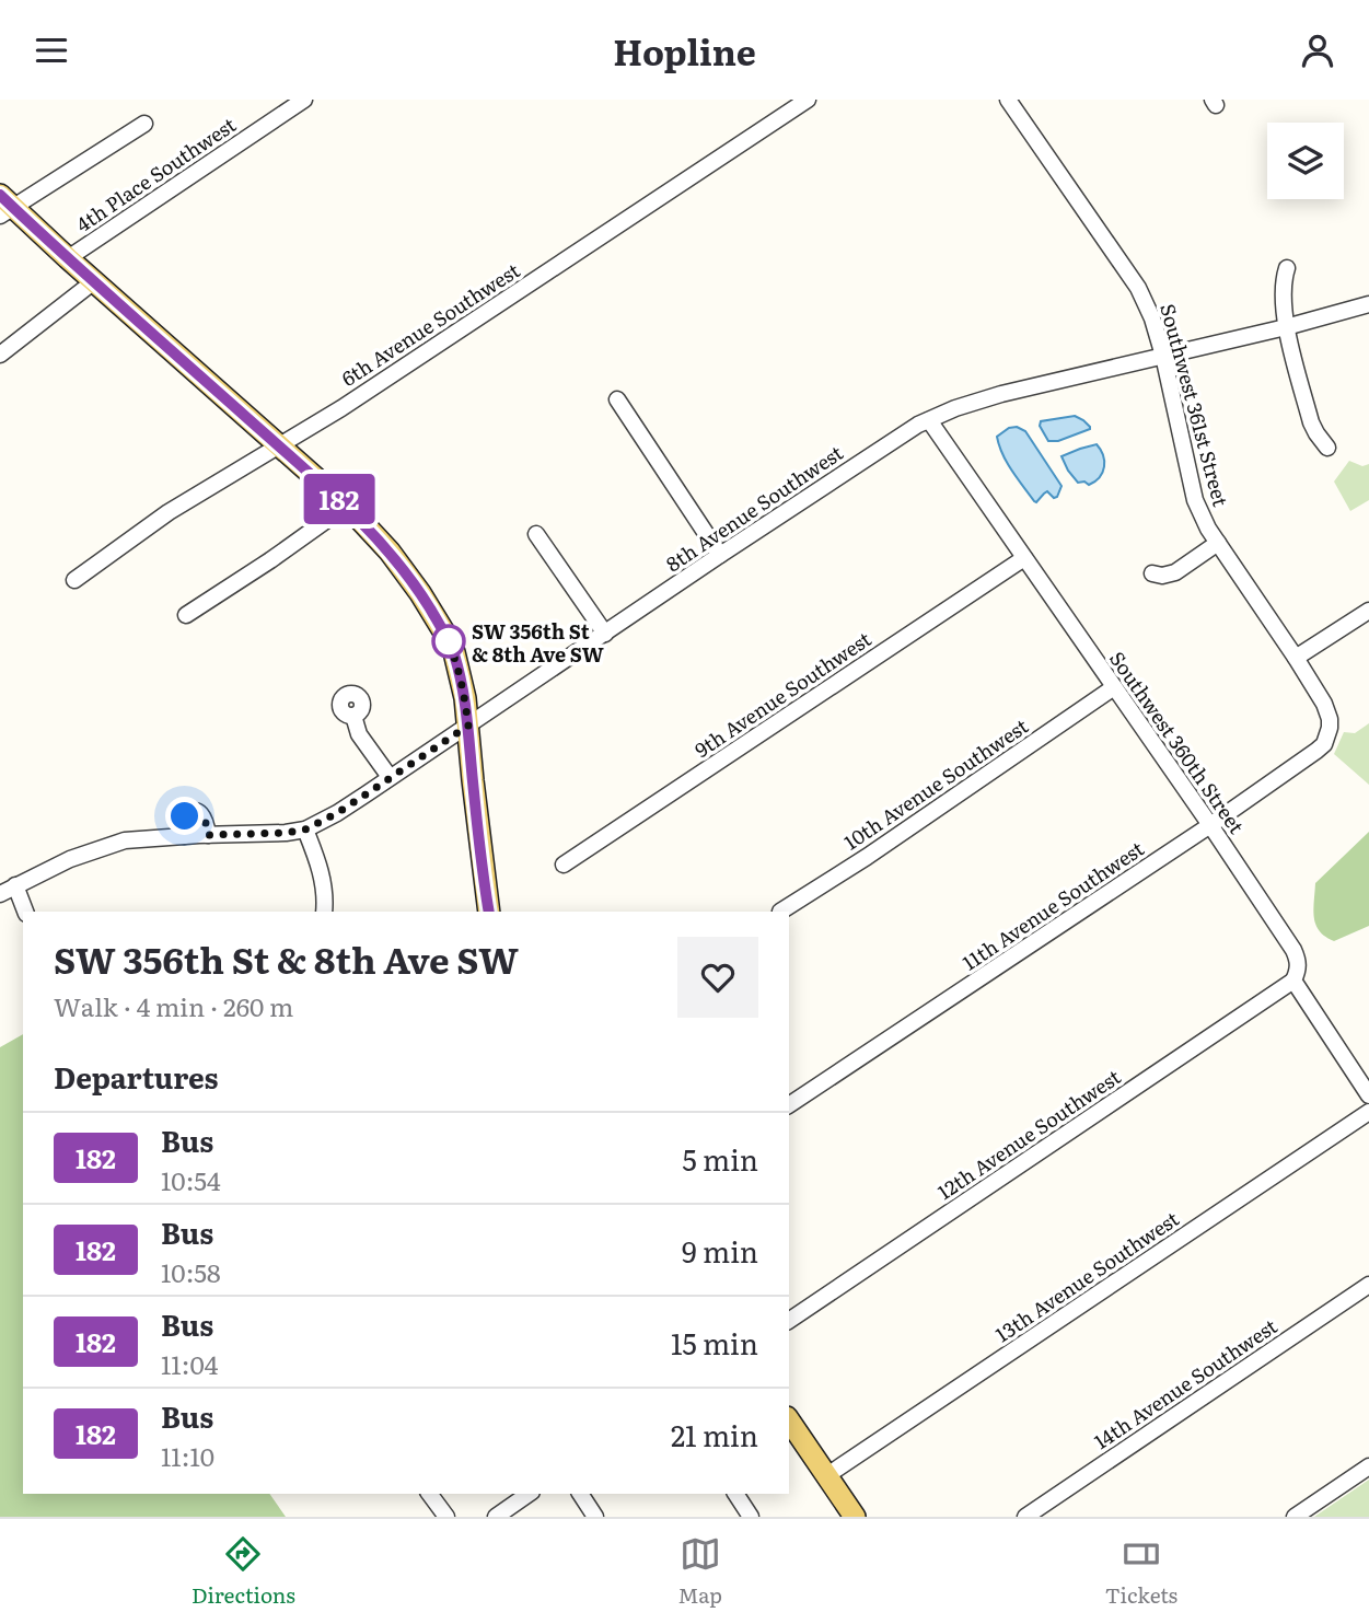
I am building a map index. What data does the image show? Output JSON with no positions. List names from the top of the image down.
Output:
{
  "streets": {
    "street": [
      "4th Place Southwest",
      "6th Avenue Southwest",
      "Southwest 361st Street",
      "8th Avenue Southwest",
      "9th Avenue Southwest",
      "Southwest 360th Street",
      "10th Avenue Southwest",
      "11th Avenue Southwest",
      "12th Avenue Southwest",
      "13th Avenue Southwest",
      "14th Avenue Southwest"
    ]
  },
  "crossings": [
    ["Southwest 361st Street", "8th Avenue Southwest"],
    ["Southwest 361st Street", "11th Avenue Southwest"],
    ["8th Avenue Southwest", "Southwest 360th Street"],
    ["9th Avenue Southwest", "Southwest 360th Street"],
    ["Southwest 360th Street", "10th Avenue Southwest"],
    ["Southwest 360th Street", "11th Avenue Southwest"],
    ["Southwest 360th Street", "12th Avenue Southwest"]
  ],
  "places": ["SW 356th St & 8th Ave SW"],
  "lines": ["bus line 182"],
  "page": {
    "header": "Hopline",
    "on_map": "182",
    "heading": [
      ["SW 356th St & 8th Ave SW", "Walk · 4 min · 260 m"],
      "Departures"
    ],
    "list": [
      {
        "mark": "182",
        "name": "Bus",
        "note": "10:54",
        "value": "5 min"
      },
      {
        "mark": "182",
        "name": "Bus",
        "note": "10:58",
        "value": "9 min"
      },
      {
        "mark": "182",
        "name": "Bus",
        "note": "11:04",
        "value": "15 min"
      },
      {
        "mark": "182",
        "name": "Bus",
        "note": "11:10",
        "value": "21 min"
      }
    ],
    "tabs": ["Directions", "Map", "Tickets"]
  }
}
